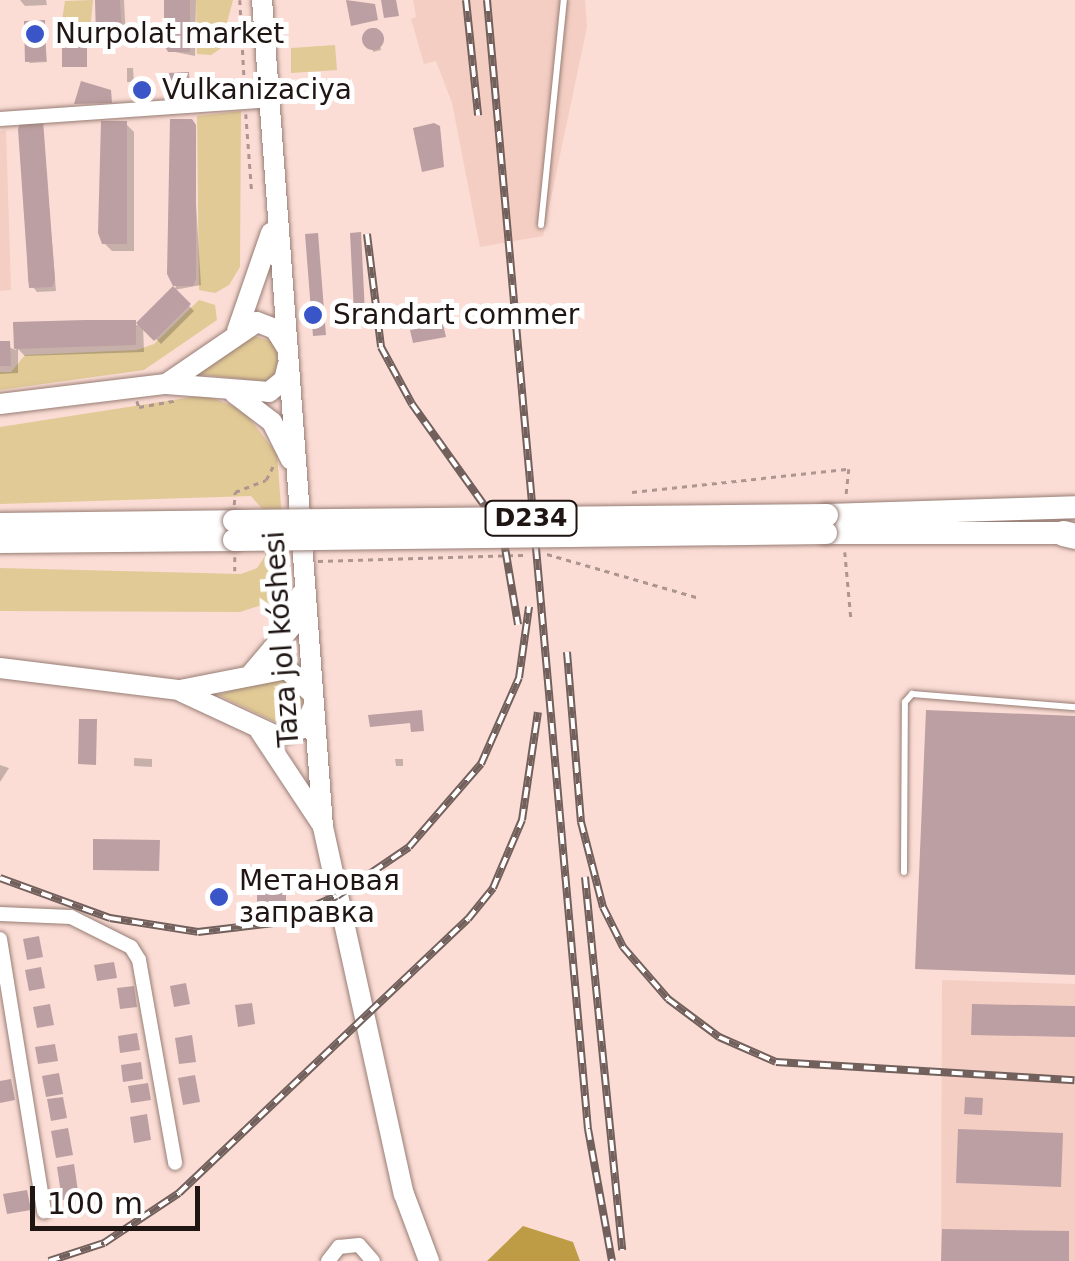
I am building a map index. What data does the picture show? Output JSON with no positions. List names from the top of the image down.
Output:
{
  "streets": {
    "main road": ["D234", "Taza jol kóshesi"]
  },
  "places": [
    "Nurpolat market",
    "Vulkanizaciya",
    "Srandart commer",
    "Метановая заправка"
  ],
  "scale_bar": "100 m"
}
